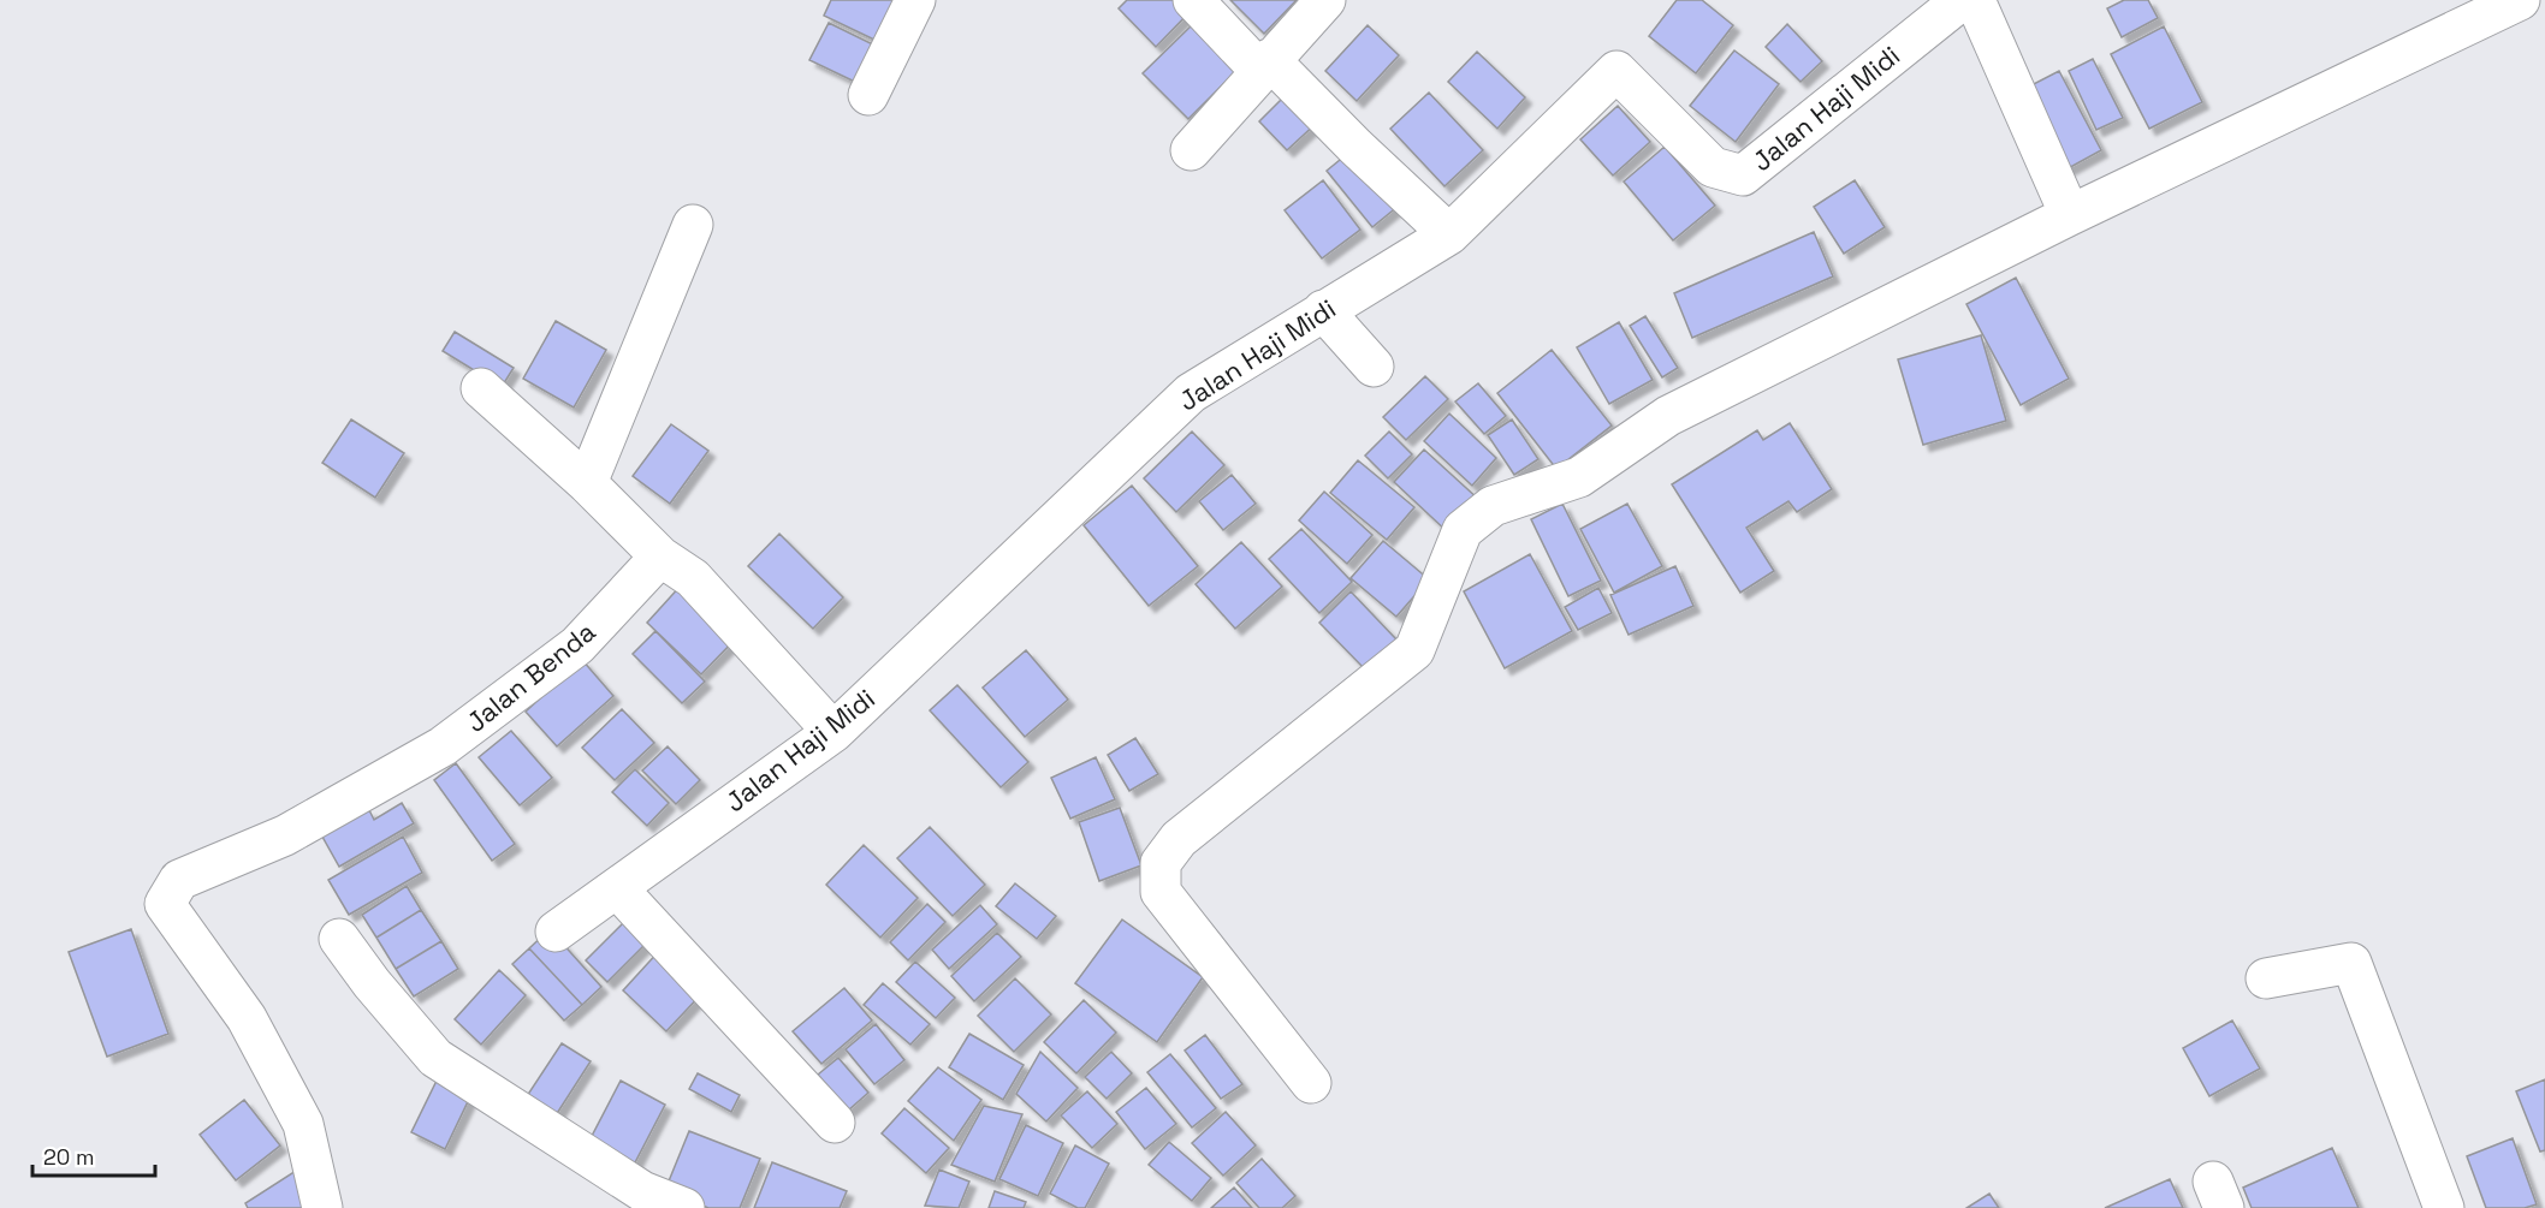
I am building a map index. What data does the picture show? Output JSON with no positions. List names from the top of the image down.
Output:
{
  "streets": {
    "street": ["Jalan Haji Midi", "Jalan Benda"]
  },
  "scale_bar": "20 m"
}
